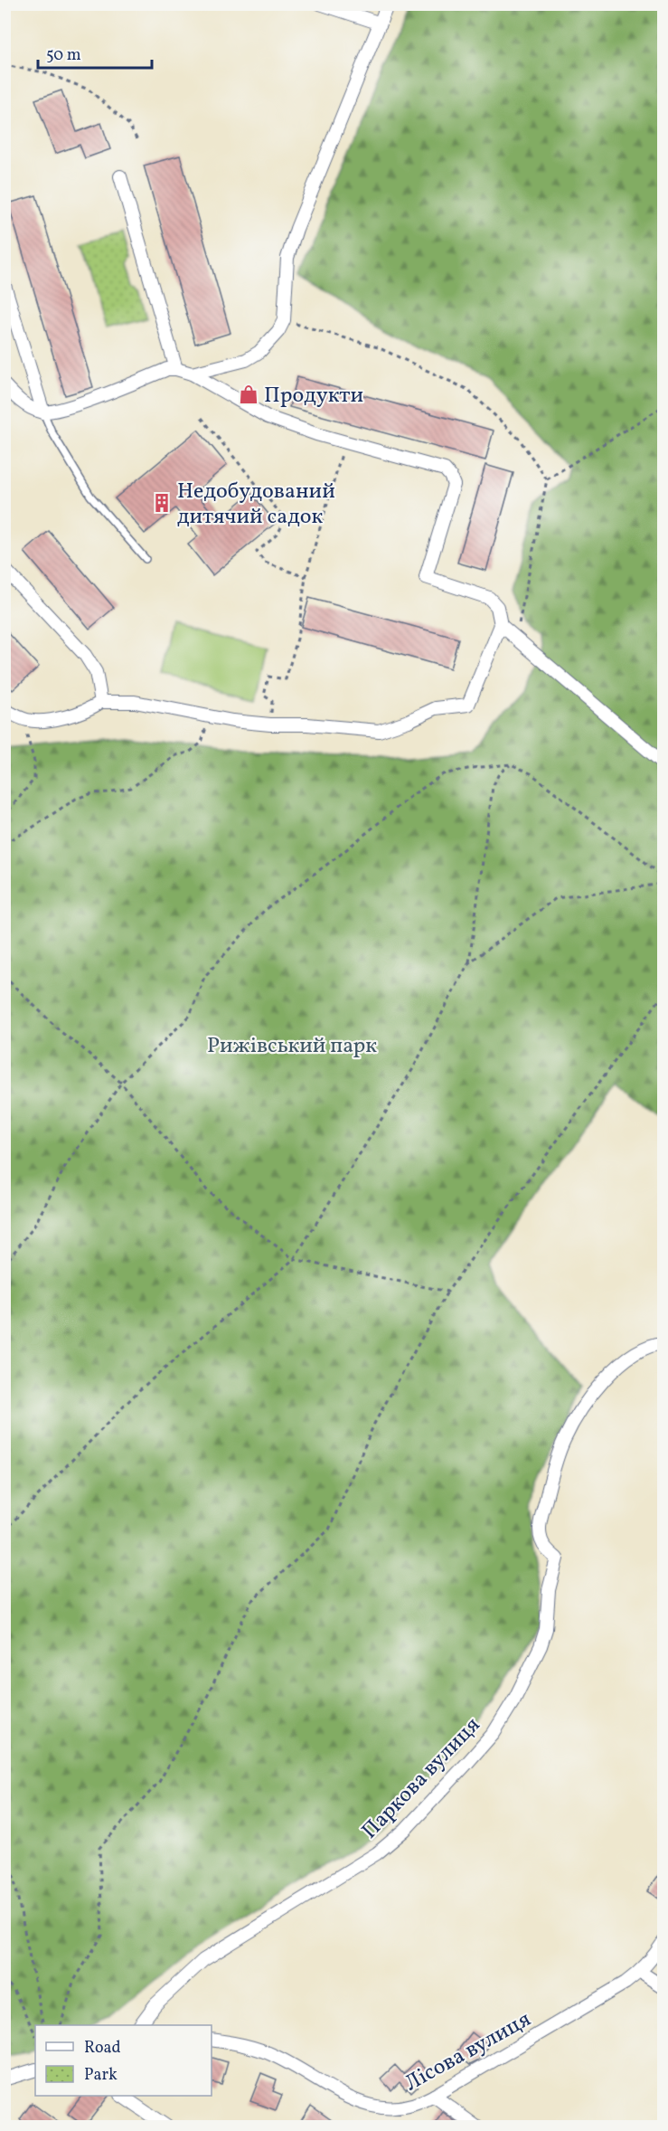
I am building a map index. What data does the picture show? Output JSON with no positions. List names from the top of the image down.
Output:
{
  "streets": {
    "street": ["Паркова вулиця", "Лісова вулиця"]
  },
  "parks": ["Рижівський парк"],
  "places": {
    "shop": ["Продукти"],
    "building": ["Недобудований дитячий садок"]
  },
  "legend": ["Road", "Park"],
  "scale_bar": "50 m"
}
